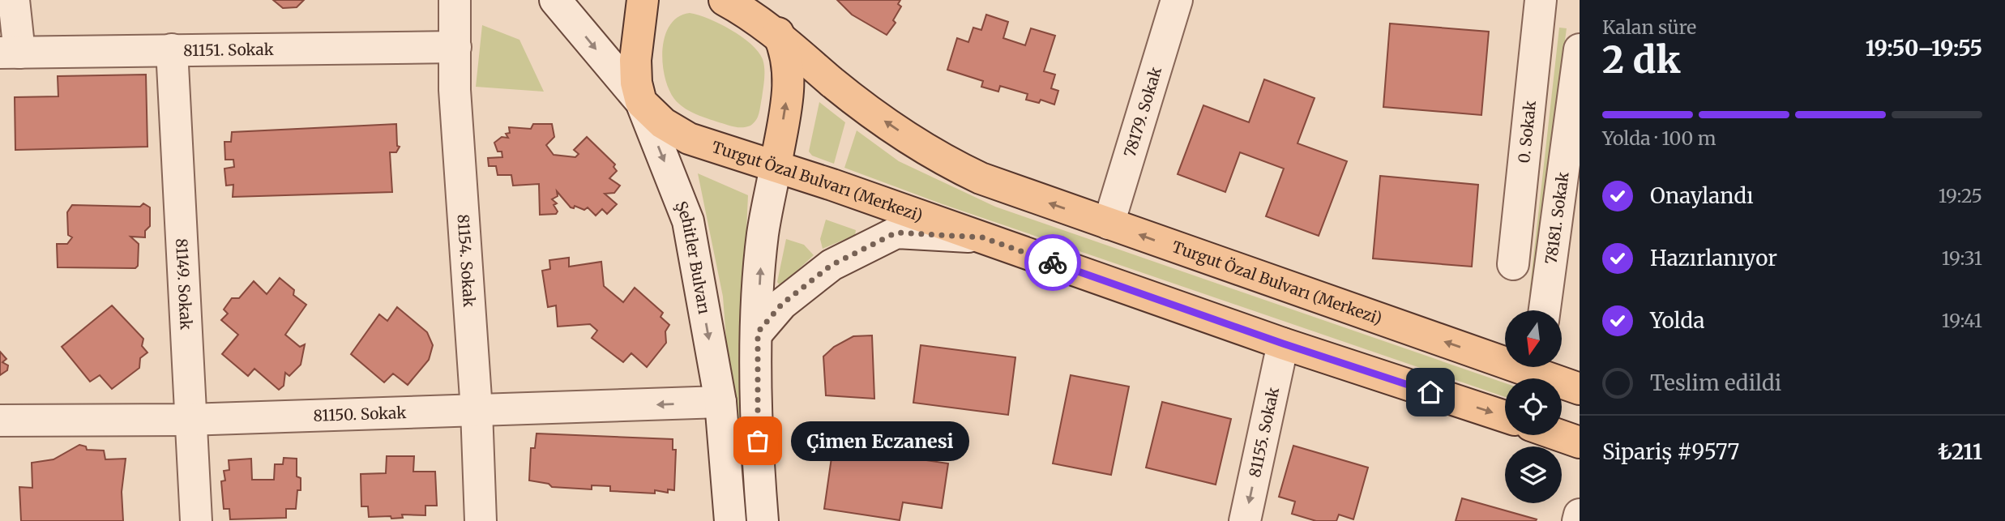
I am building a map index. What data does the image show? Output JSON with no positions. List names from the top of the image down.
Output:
{
  "streets": {
    "main road": ["Turgut Özal Bulvarı (Merkezi)", "Şehitler Bulvarı"],
    "street": [
      "81151. Sokak",
      "78179. Sokak",
      "0. Sokak",
      "78181. Sokak",
      "81154. Sokak",
      "81149. Sokak",
      "81150. Sokak",
      "81155. Sokak"
    ]
  },
  "crossings": [
    ["81151. Sokak", "81154. Sokak"],
    ["81151. Sokak", "81149. Sokak"],
    ["78179. Sokak", "Turgut Özal Bulvarı (Merkezi)"],
    ["Turgut Özal Bulvarı (Merkezi)", "Şehitler Bulvarı"],
    ["Turgut Özal Bulvarı (Merkezi)", "81155. Sokak"],
    ["Şehitler Bulvarı", "81150. Sokak"],
    ["81154. Sokak", "81150. Sokak"],
    ["81149. Sokak", "81150. Sokak"]
  ],
  "one_way": ["81155. Sokak"],
  "places": ["Çimen Eczanesi"],
  "north": "bottom",
  "page": {
    "heading": ["2 dk", "Kalan süre", "19:50–19:55"],
    "panel": ["Sipariş #9577", "₺211"],
    "bar": "Yolda · 100 m",
    "list": [
      ["Onaylandı", "19:25"],
      ["Hazırlanıyor", "19:31"],
      ["Yolda", "19:41"],
      "Teslim edildi"
    ],
    "bubble": "Çimen Eczanesi"
  }
}
